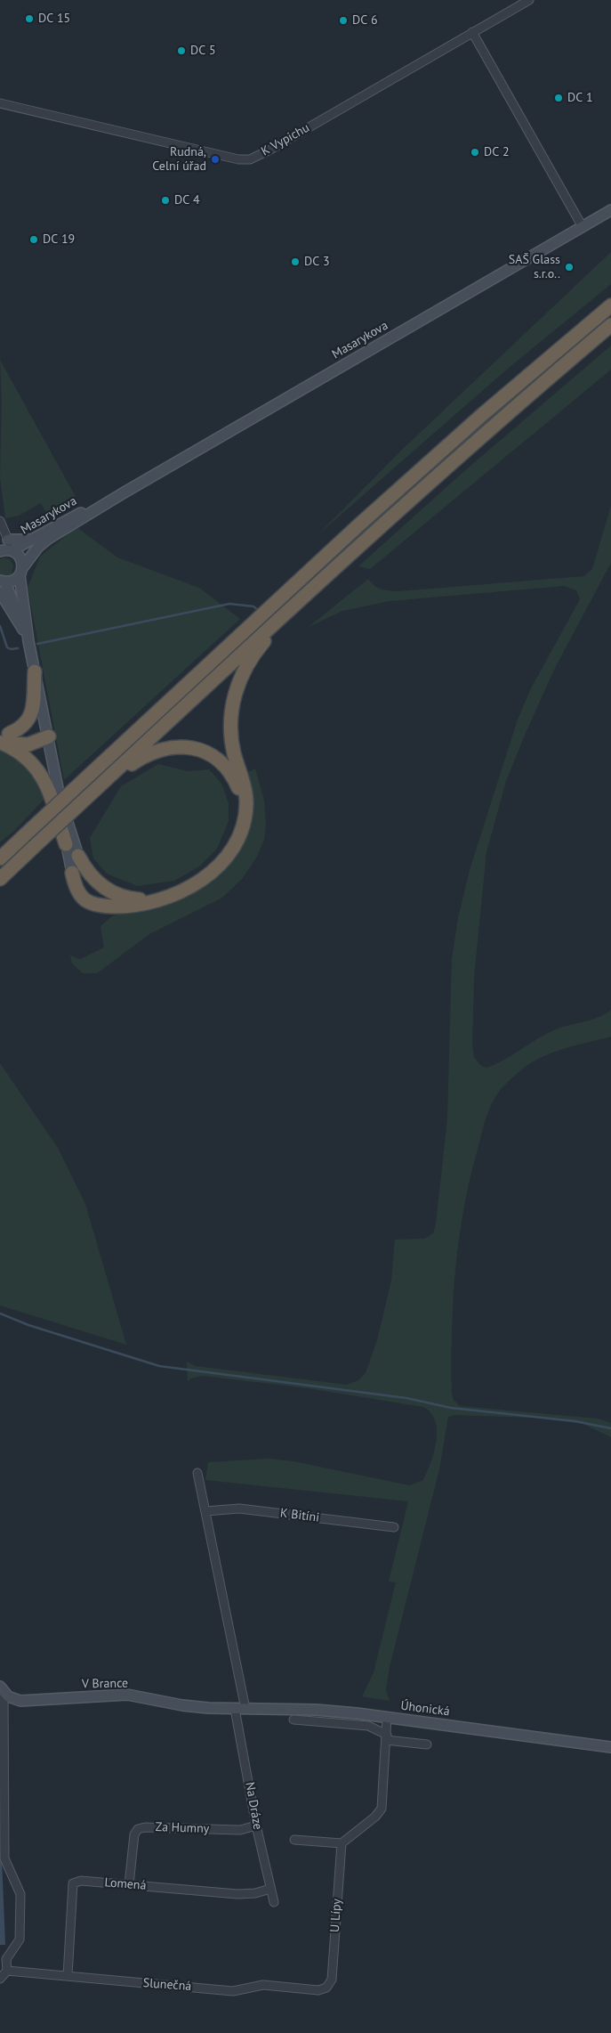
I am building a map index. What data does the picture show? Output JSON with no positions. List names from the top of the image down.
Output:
{
  "streets": {
    "main road": ["Masarykova", "V Brance", "Úhonická"],
    "street": [
      "K Vypichu",
      "K Bitíni",
      "Na Dráze",
      "Za Humny",
      "Lomená",
      "U Lípy",
      "Slunečná"
    ]
  },
  "crossings": [
    ["K Bitíni", "Na Dráze"],
    ["V Brance", "Úhonická"],
    ["V Brance", "Na Dráze"],
    ["Úhonická", "Na Dráze"],
    ["Na Dráze", "Za Humny"],
    ["Na Dráze", "Lomená"],
    ["Za Humny", "Lomená"],
    ["Lomená", "Slunečná"],
    ["U Lípy", "Slunečná"]
  ],
  "places": [
    "DC 15",
    "DC 6",
    "DC 5",
    "DC 1",
    "DC 2",
    "Rudná, Celní úřad",
    "DC 4",
    "DC 19",
    "DC 3",
    "SAŠ Glass s.r.o.."
  ]
}
